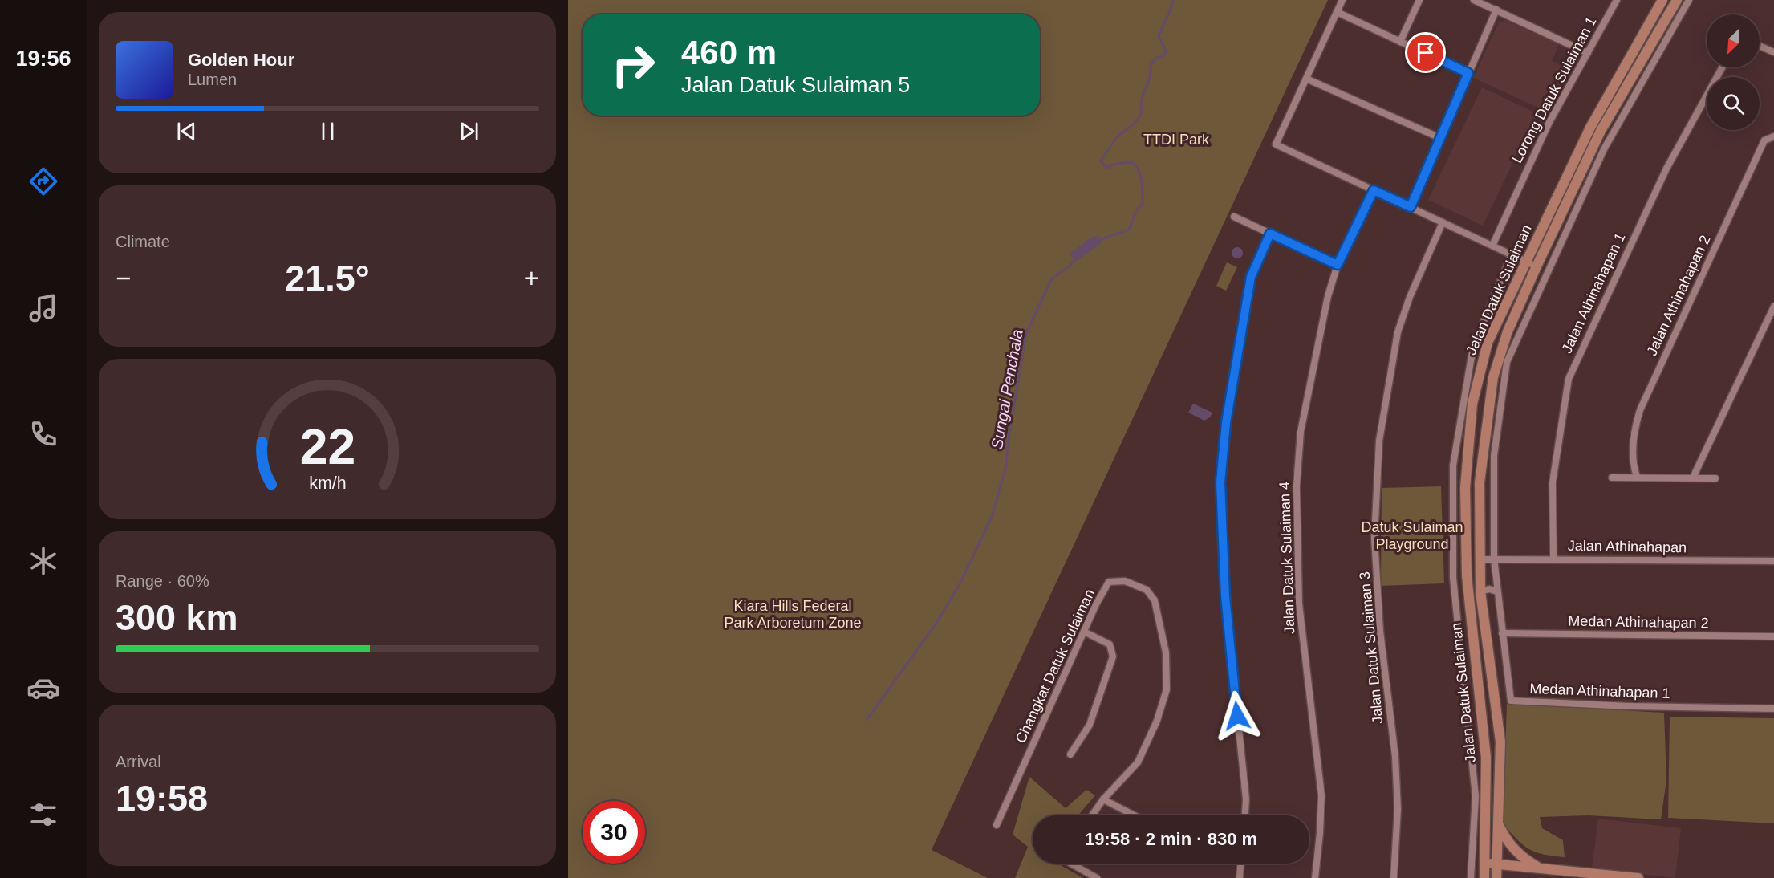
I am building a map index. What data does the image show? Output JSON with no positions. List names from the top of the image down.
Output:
{
  "streets": {
    "main road": ["Jalan Datuk Sulaiman"],
    "street": [
      "Lorong Datuk Sulaiman 1",
      "Jalan Athinahapan 1",
      "Jalan Athinahapan 2",
      "Jalan Athinahapan",
      "Jalan Datuk Sulaiman 4",
      "Medan Athinahapan 2",
      "Jalan Datuk Sulaiman 3",
      "Changkat Datuk Sulaiman",
      "Medan Athinahapan 1"
    ]
  },
  "crossings": [
    ["Jalan Datuk Sulaiman", "Jalan Athinahapan"],
    ["Jalan Athinahapan 1", "Jalan Athinahapan"],
    ["Jalan Athinahapan", "Medan Athinahapan 1"],
    ["Medan Athinahapan 2", "Medan Athinahapan 1"]
  ],
  "water": ["Sungai Penchala"],
  "parks": ["TTDI Park", "Datuk Sulaiman Playground", "Kiara Hills Federal Park Arboretum Zone"],
  "north": "bottom left",
  "page": {
    "tabs": "19:56",
    "turn": ["460 m", "Jalan Datuk Sulaiman 5"],
    "song": ["Golden Hour", "Lumen"],
    "tile": [
      "Climate",
      ["Range · 60%", "300 km"],
      ["Arrival", "19:58"]
    ],
    "heat": ["−", "21.5°", "+"],
    "limit": "30",
    "trip": "19:58 · 2 min · 830 m",
    "gauge": ["22", "km/h"]
  }
}
